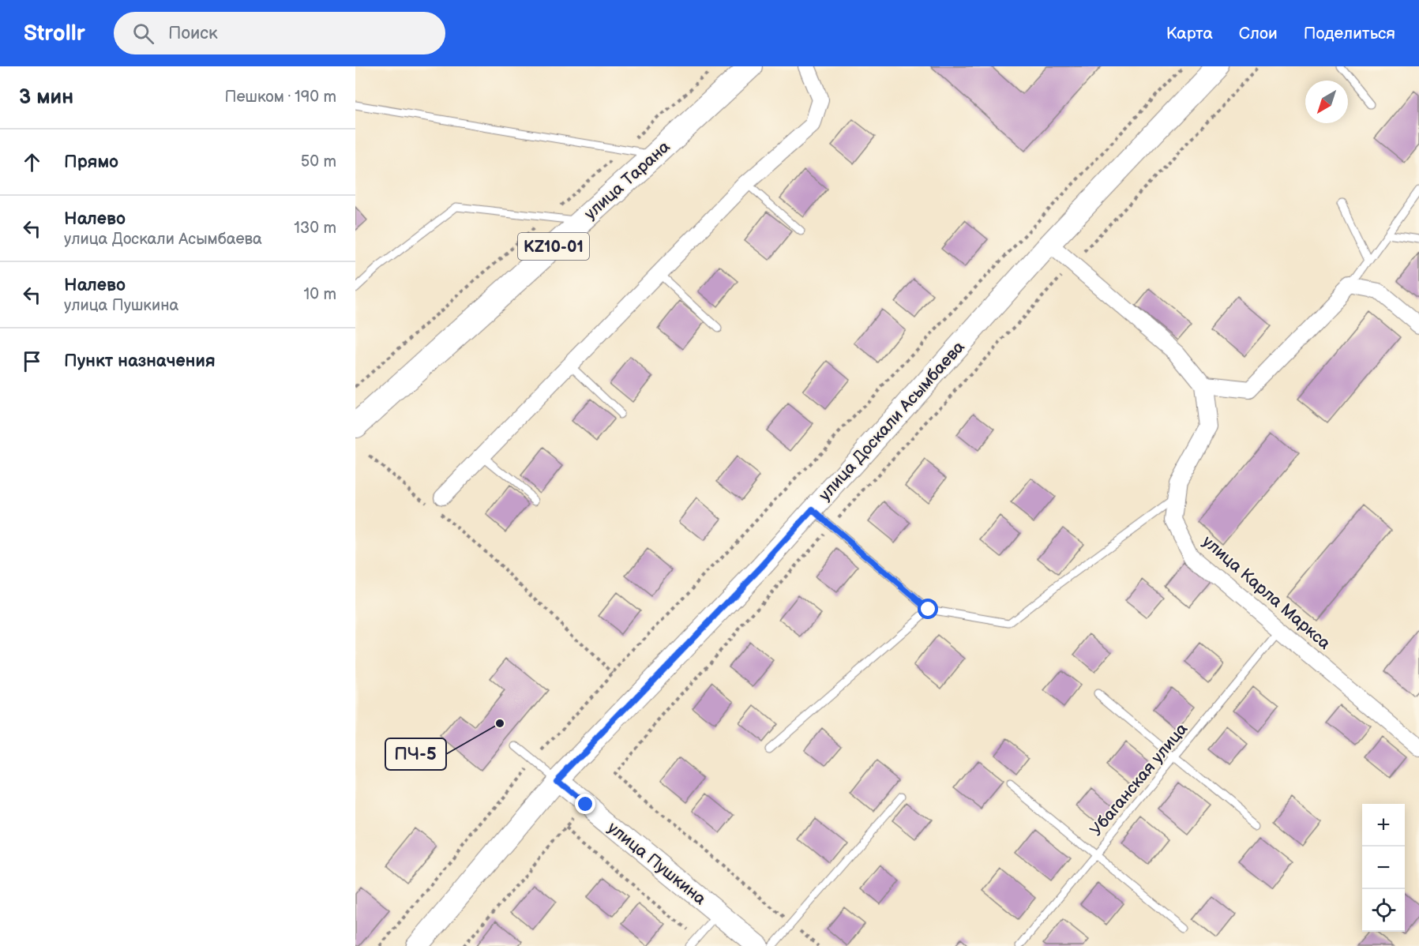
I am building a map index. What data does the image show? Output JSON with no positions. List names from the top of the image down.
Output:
{
  "streets": {
    "main road": ["улица Тарана", "KZ10-01"],
    "street": ["улица Доскали Асымбаева", "улица Карла Маркса", "улица Пушкина"],
    "lane": ["Убаганская улица"]
  },
  "crossings": [
    ["улица Доскали Асымбаева", "улица Пушкина"],
    ["улица Карла Маркса", "Убаганская улица"]
  ],
  "places": ["ПЧ-5"],
  "north": "bottom left",
  "page": {
    "header": "Strollr",
    "search": "Поиск",
    "nav": ["Карта", "Слои", "Поделиться"],
    "heading": ["3 мин", "Пешком · 190 m"],
    "list": [
      ["Прямо", "50 m"],
      ["Налево", "улица Доскали Асымбаева", "130 m"],
      ["Налево", "улица Пушкина", "10 m"],
      "Пункт назначения"
    ],
    "map_buttons": ["+", "−"]
  }
}
